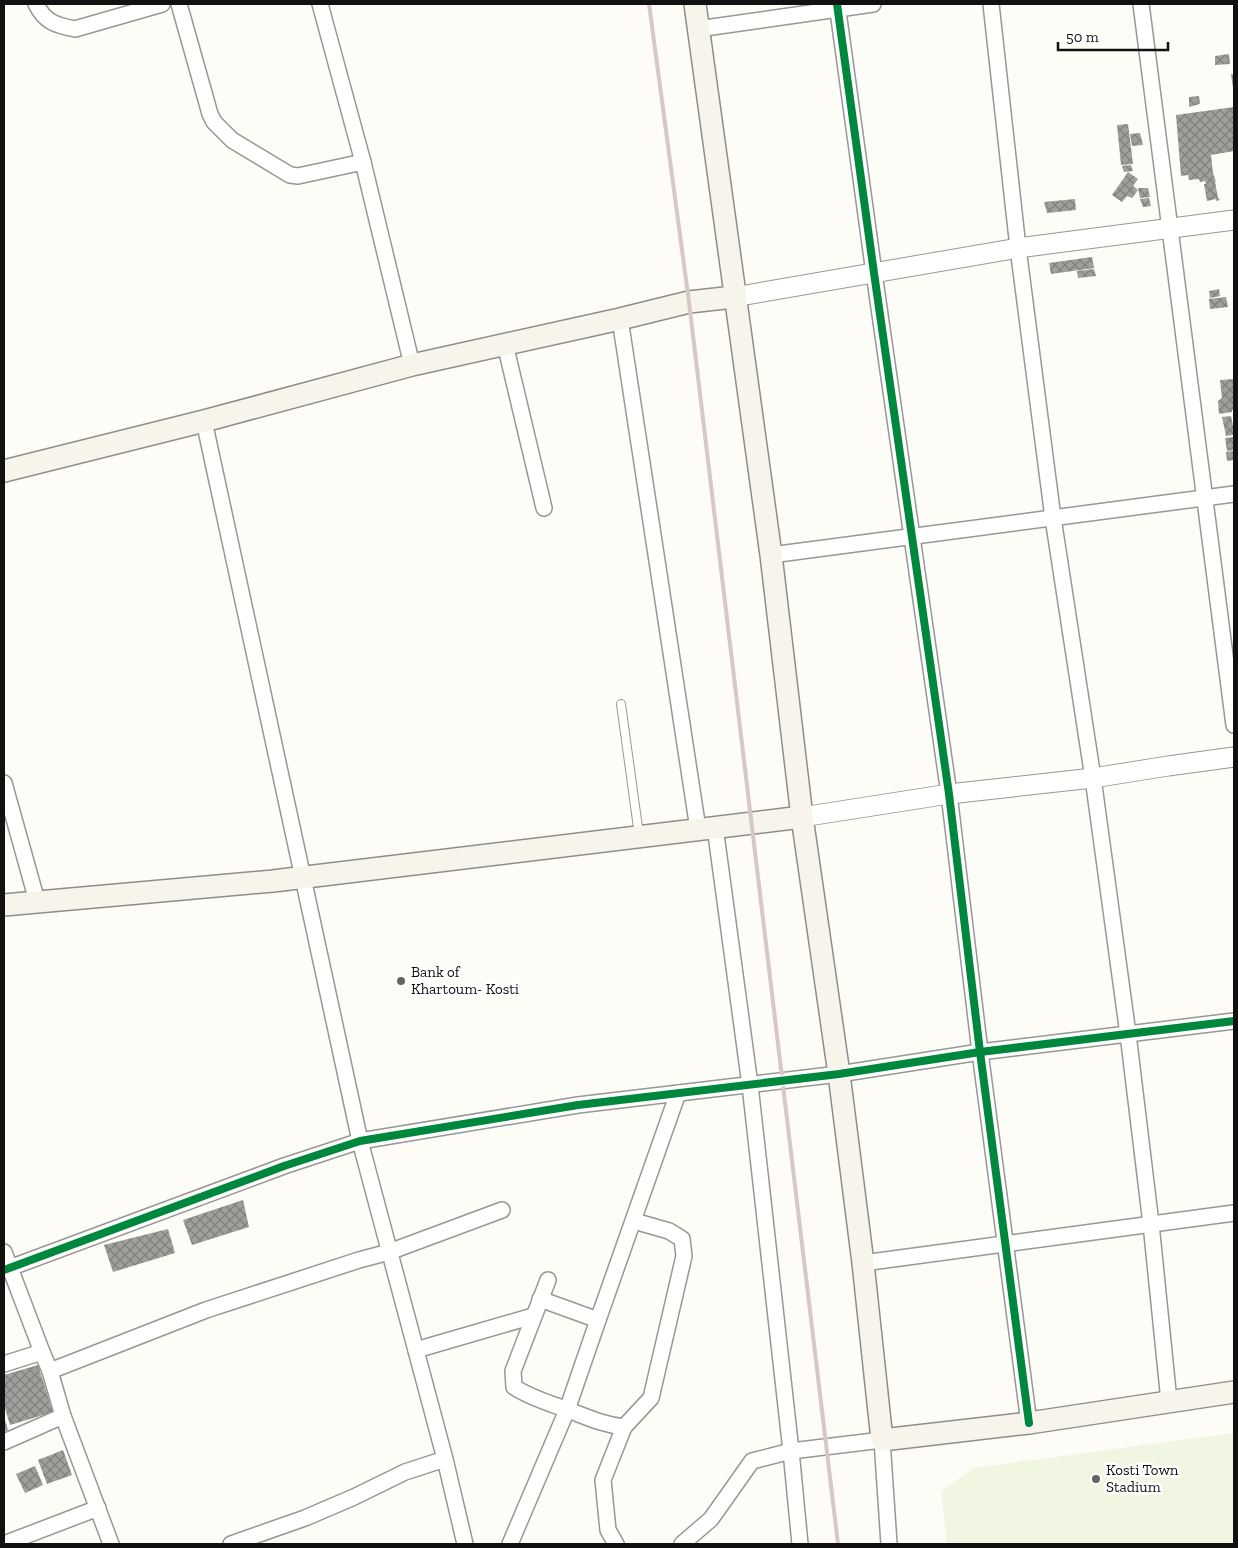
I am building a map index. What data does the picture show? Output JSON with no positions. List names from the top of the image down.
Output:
{
  "places": ["Bank of Khartoum- Kosti", "Kosti Town Stadium"],
  "scale_bar": "50 m"
}
